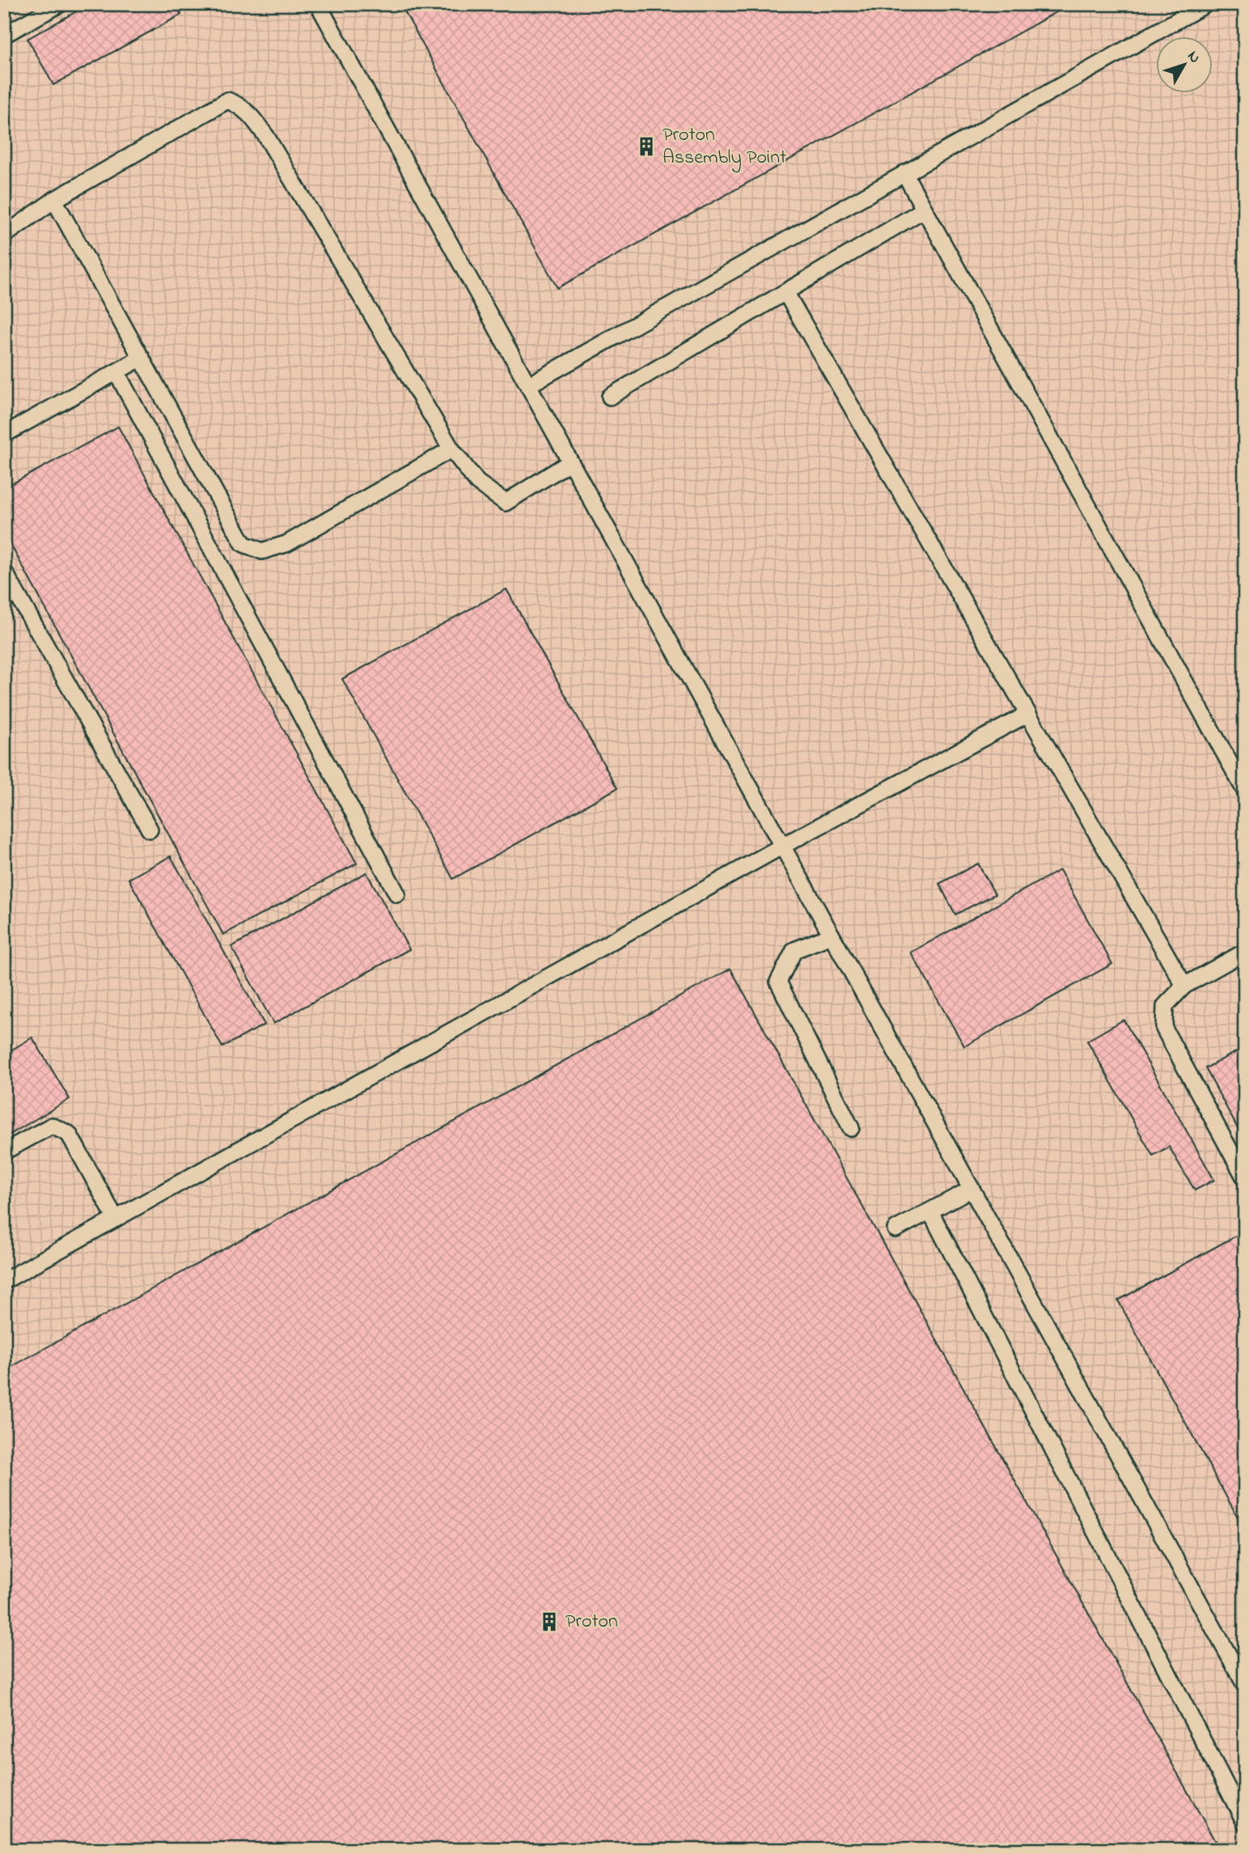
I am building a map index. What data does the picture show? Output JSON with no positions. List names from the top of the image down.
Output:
{
  "places": {
    "building": ["Proton Assembly Point", "Proton"]
  },
  "north": "top right"
}
